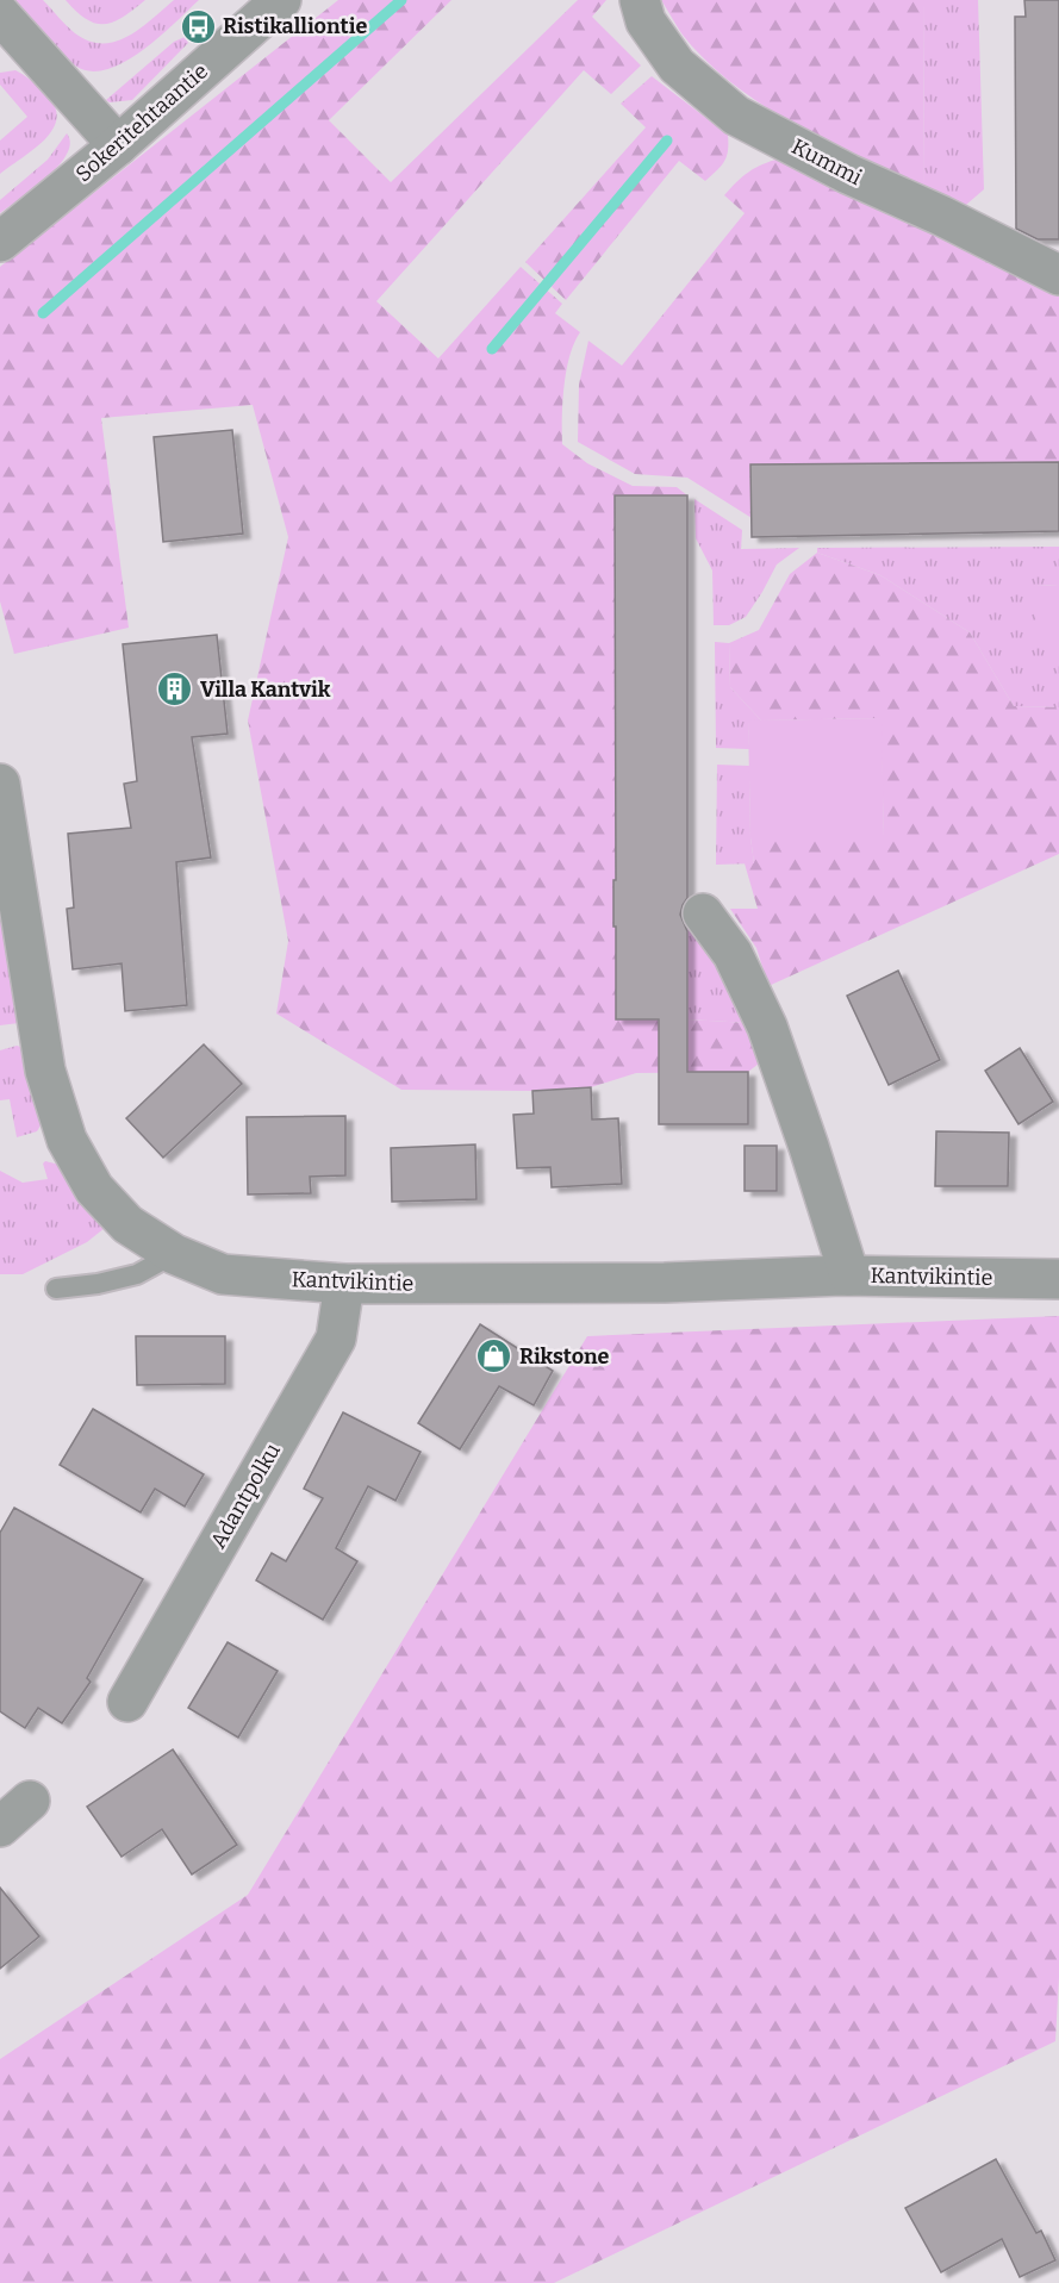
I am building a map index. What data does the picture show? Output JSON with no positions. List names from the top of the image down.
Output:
{
  "streets": {
    "street": [
      "Sokeritehtaantie",
      "Kummi",
      "Kantvikintie",
      "Adantpolku"
    ]
  },
  "crossings": [
    ["Kantvikintie", "Adantpolku"]
  ],
  "places": {
    "bus stop": ["Ristikalliontie"],
    "building": ["Villa Kantvik"],
    "shop": ["Rikstone"]
  }
}
